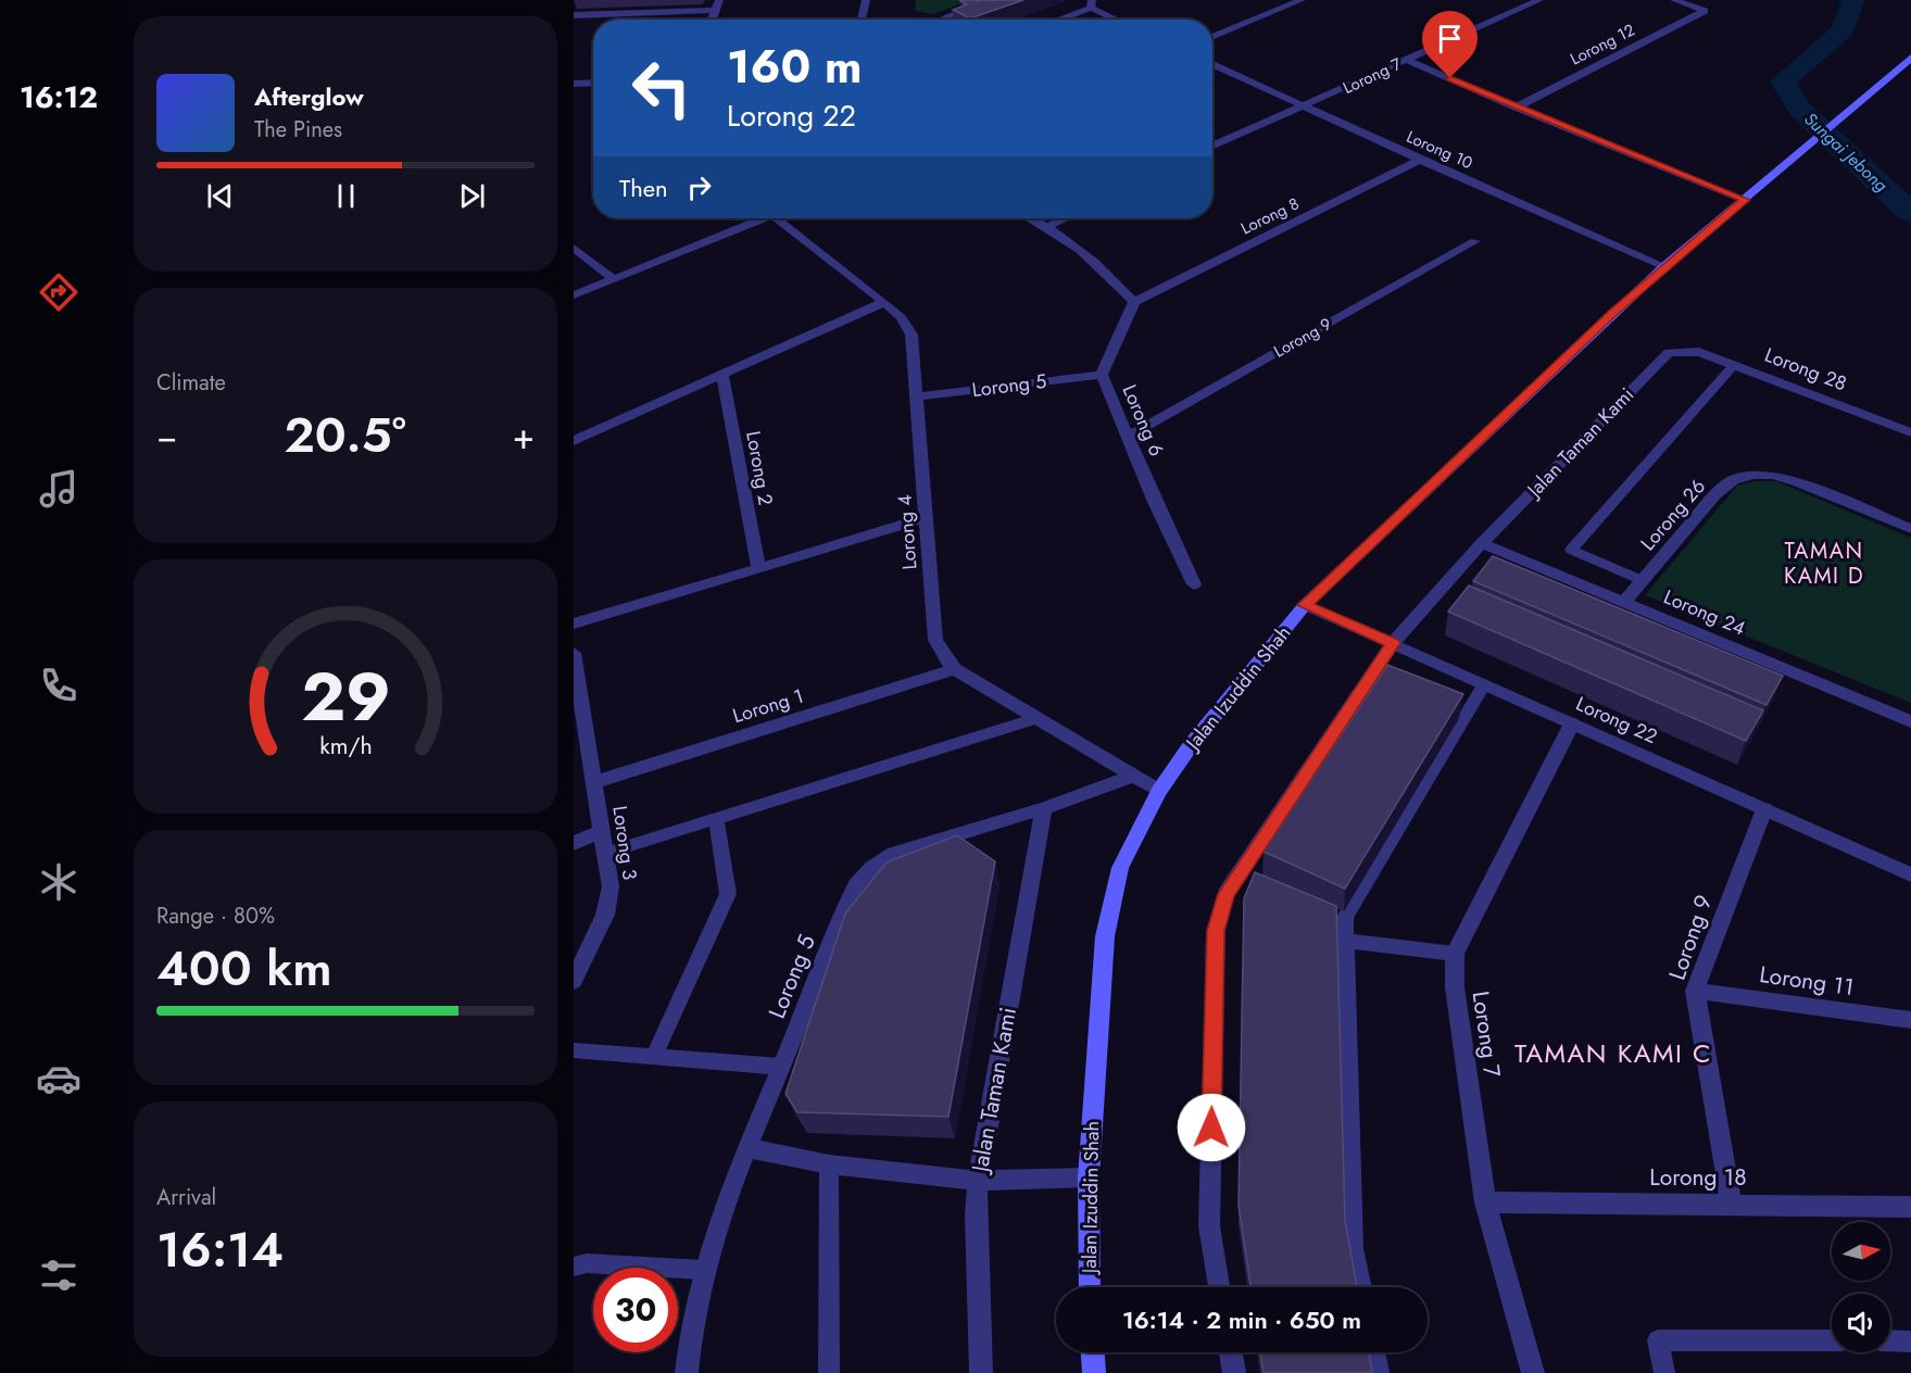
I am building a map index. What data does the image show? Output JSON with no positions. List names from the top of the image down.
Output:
{
  "streets": {
    "main road": ["Jalan Izuddin Shah"],
    "street": [
      "Lorong 12",
      "Lorong 7",
      "Lorong 10",
      "Lorong 8",
      "Lorong 9",
      "Lorong 28",
      "Lorong 5",
      "Lorong 6",
      "Jalan Taman Kami",
      "Lorong 2",
      "Lorong 26",
      "Lorong 4",
      "Lorong 24",
      "Lorong 1",
      "Lorong 22",
      "Lorong 3",
      "Lorong 11",
      "Lorong 18"
    ]
  },
  "crossings": [
    ["Lorong 7", "Lorong 10"],
    ["Lorong 7", "Lorong 22"],
    ["Lorong 7", "Lorong 18"],
    ["Lorong 10", "Lorong 8"],
    ["Lorong 10", "Jalan Izuddin Shah"],
    ["Lorong 8", "Lorong 6"],
    ["Lorong 9", "Lorong 6"],
    ["Lorong 9", "Lorong 22"],
    ["Lorong 9", "Lorong 11"],
    ["Lorong 9", "Lorong 18"],
    ["Lorong 28", "Jalan Taman Kami"],
    ["Lorong 5", "Lorong 6"],
    ["Lorong 5", "Jalan Taman Kami"],
    ["Lorong 5", "Lorong 4"],
    ["Jalan Taman Kami", "Lorong 24"],
    ["Lorong 26", "Lorong 24"],
    ["Lorong 4", "Jalan Izuddin Shah"],
    ["Lorong 4", "Lorong 1"],
    ["Jalan Izuddin Shah", "Lorong 22"],
    ["Lorong 1", "Lorong 3"]
  ],
  "districts": ["TAMAN KAMI D", "TAMAN KAMI C"],
  "water": ["Sungai Jebong"],
  "north": "right",
  "page": {
    "tabs": "16:12",
    "turn": ["160 m", "Lorong 22"],
    "song": ["Afterglow", "The Pines"],
    "then": "Then",
    "tile": [
      "Climate",
      ["Range · 80%", "400 km"],
      ["Arrival", "16:14"]
    ],
    "heat": ["−", "20.5°", "+"],
    "limit": "30",
    "trip": "16:14 · 2 min · 650 m",
    "gauge": ["29", "km/h"]
  }
}
